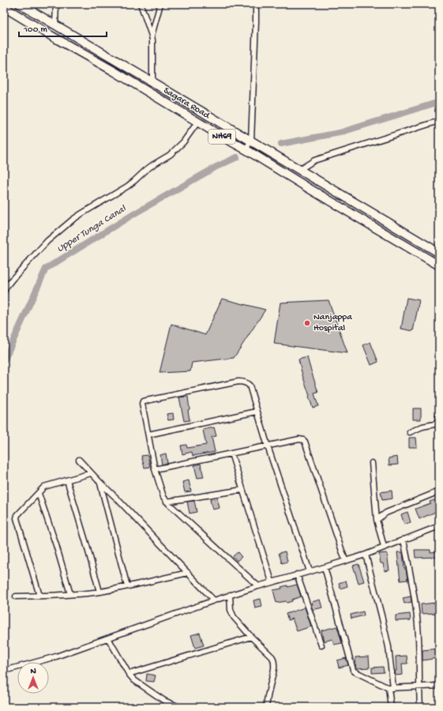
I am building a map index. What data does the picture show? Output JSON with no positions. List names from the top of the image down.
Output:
{
  "streets": {
    "highway": ["Sagara Road", "NH69"]
  },
  "water": ["Upper Tunga Canal"],
  "places": ["Nanjappa Hospital"],
  "scale_bar": "100 m",
  "north": "top"
}
